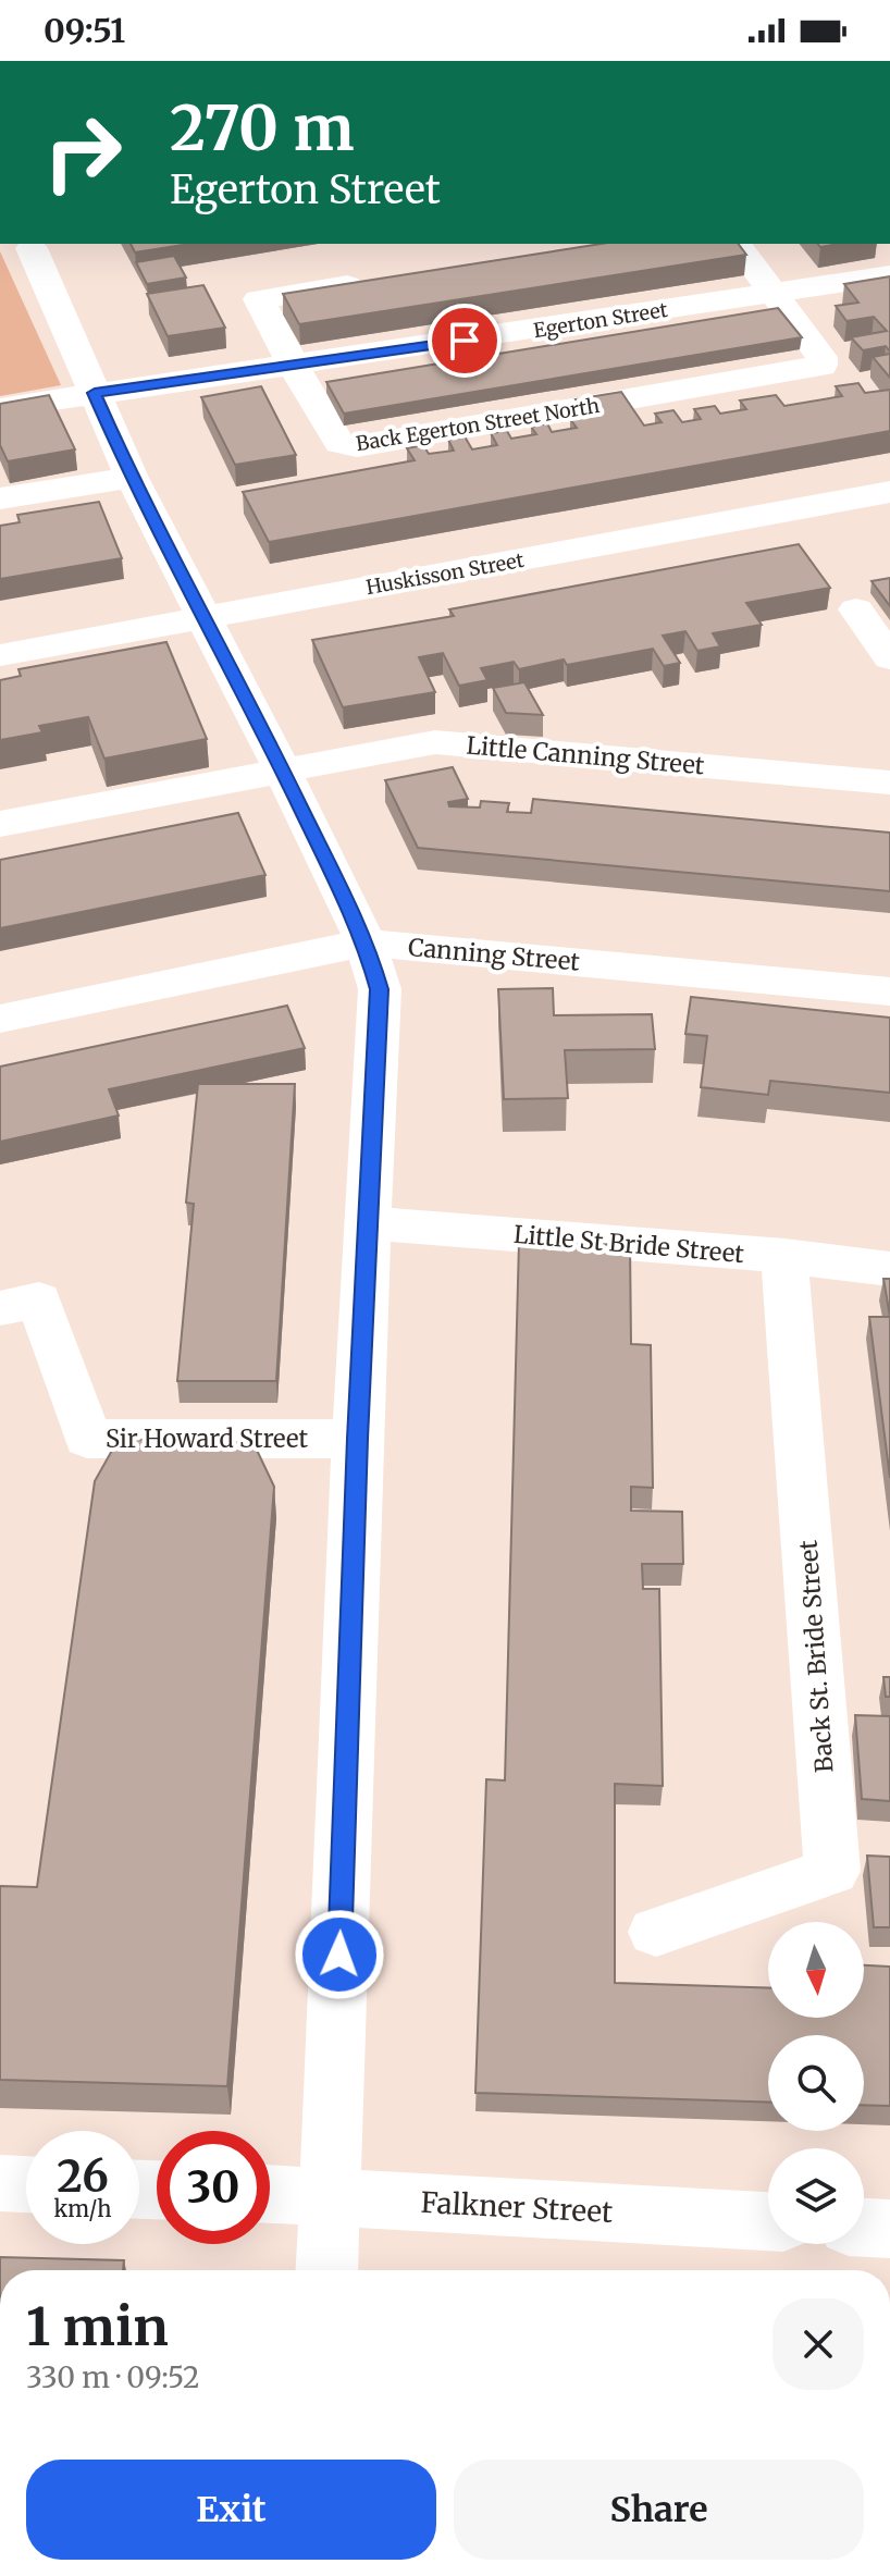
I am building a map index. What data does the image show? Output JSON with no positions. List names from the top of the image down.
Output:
{
  "streets": {
    "street": [
      "Egerton Street",
      "Back Egerton Street North",
      "Huskisson Street",
      "Little Canning Street",
      "Canning Street",
      "Little St Bride Street",
      "Sir Howard Street",
      "Back St. Bride Street",
      "Falkner Street"
    ]
  },
  "crossings": [
    ["Egerton Street", "Back Egerton Street North"],
    ["Little St Bride Street", "Back St. Bride Street"]
  ],
  "north": "bottom",
  "page": {
    "status": "09:51",
    "turn": ["270 m", "Egerton Street"],
    "speed": "26 km/h",
    "limit": "30",
    "heading": ["1 min", "330 m · 09:52"],
    "buttons": ["Exit", "Share"]
  }
}
